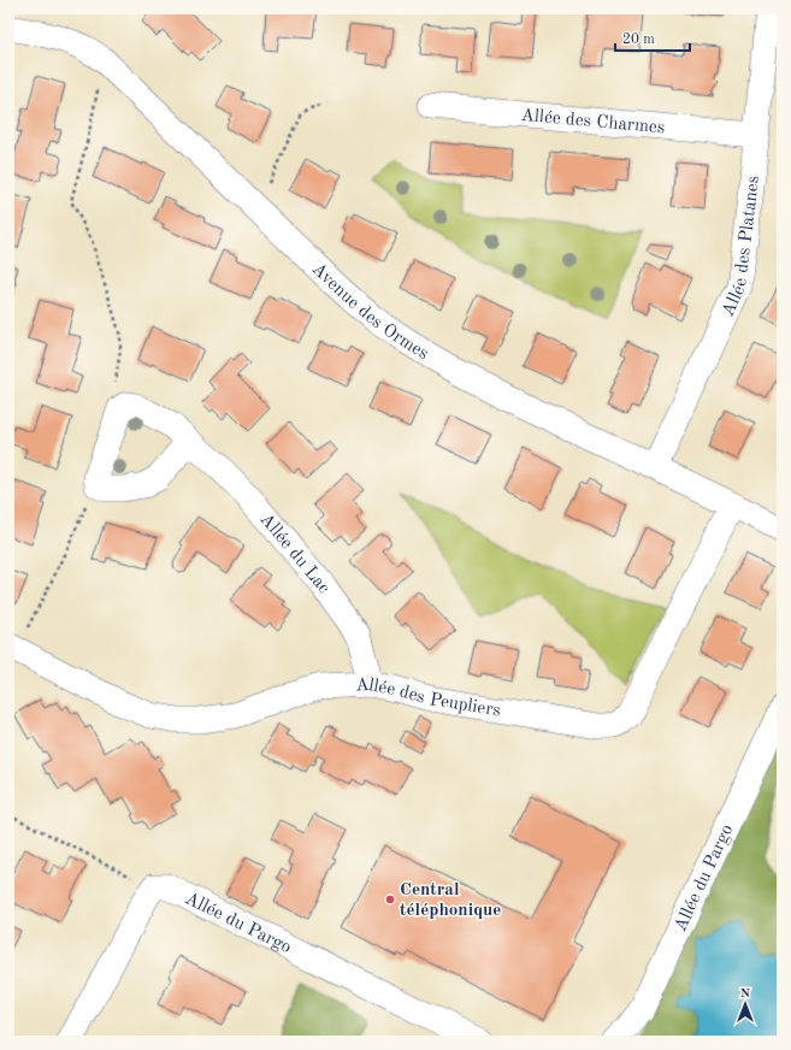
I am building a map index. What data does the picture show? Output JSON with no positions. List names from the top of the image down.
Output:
{
  "streets": {
    "street": [
      "Allée des Charmes",
      "Allée des Platanes",
      "Avenue des Ormes",
      "Allée du Lac",
      "Allée des Peupliers",
      "Allée du Pargo"
    ]
  },
  "crossings": [
    ["Allée des Charmes", "Allée des Platanes"],
    ["Allée des Platanes", "Avenue des Ormes"],
    ["Avenue des Ormes", "Allée des Peupliers"],
    ["Allée du Lac", "Allée des Peupliers"]
  ],
  "places": ["Central téléphonique"],
  "scale_bar": "20 m",
  "north": "top"
}
